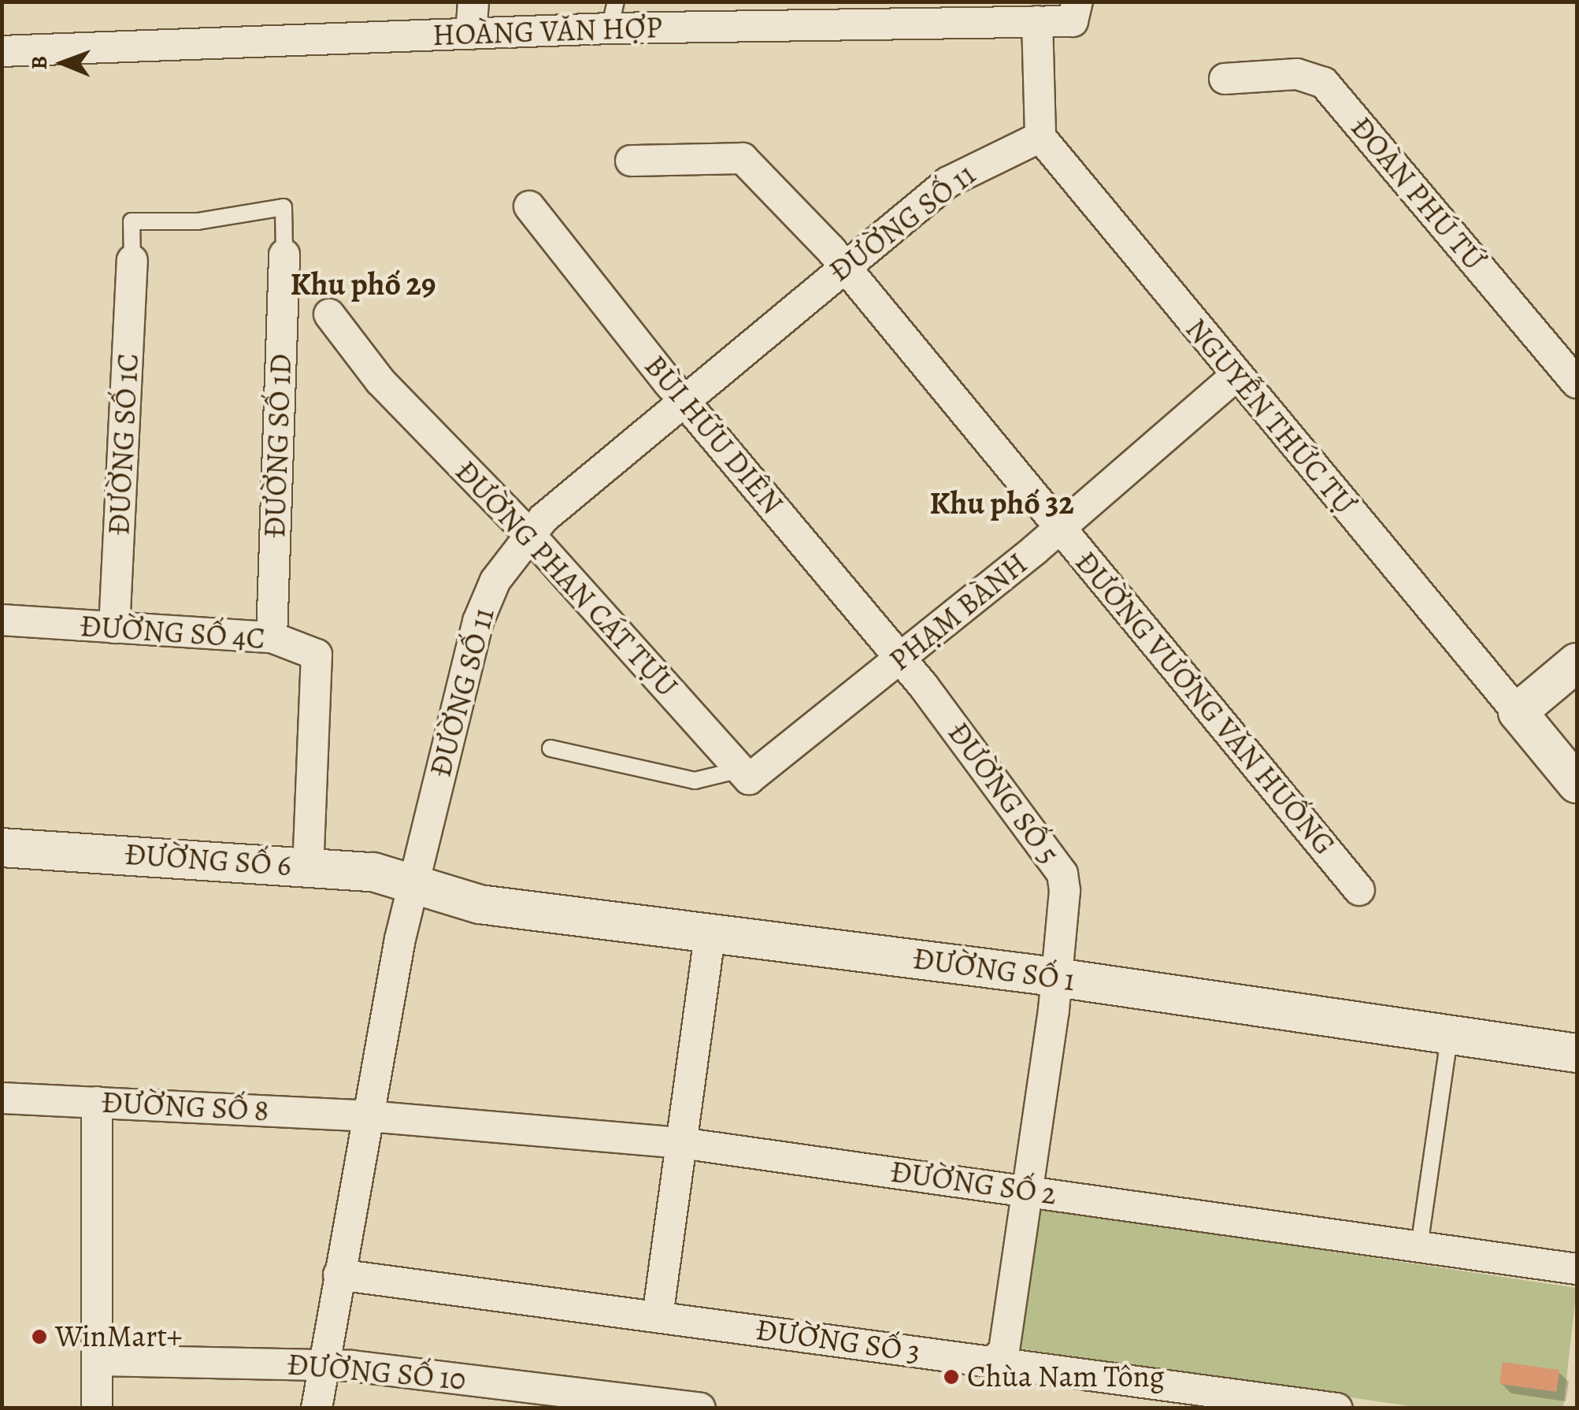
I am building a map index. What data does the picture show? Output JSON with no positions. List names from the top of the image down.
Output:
{
  "streets": {
    "street": [
      "HOÀNG VĂN HỢP",
      "ĐOÀN PHÚ TỨ",
      "ĐƯỜNG SỐ 11",
      "NGUYỄN THỨC TỰ",
      "BÙI HỮU DIÊN",
      "ĐƯỜNG SỐ 1C",
      "ĐƯỜNG SỐ 1D",
      "ĐƯỜNG PHAN CÁT TỰU",
      "PHẠM BÀNH",
      "ĐƯỜNG SỐ 4C",
      "ĐƯỜNG VƯƠNG VĂN HUỐNG",
      "ĐƯỜNG SỐ 5",
      "ĐƯỜNG SỐ 6",
      "ĐƯỜNG SỐ 1",
      "ĐƯỜNG SỐ 8",
      "ĐƯỜNG SỐ 2",
      "ĐƯỜNG SỐ 3",
      "ĐƯỜNG SỐ 10"
    ]
  },
  "crossings": [
    ["ĐƯỜNG SỐ 11", "NGUYỄN THỨC TỰ"],
    ["ĐƯỜNG SỐ 11", "BÙI HỮU DIÊN"],
    ["ĐƯỜNG SỐ 11", "ĐƯỜNG PHAN CÁT TỰU"],
    ["ĐƯỜNG SỐ 11", "ĐƯỜNG VƯƠNG VĂN HUỐNG"],
    ["ĐƯỜNG SỐ 11", "ĐƯỜNG SỐ 6"],
    ["ĐƯỜNG SỐ 11", "ĐƯỜNG SỐ 1"],
    ["ĐƯỜNG SỐ 11", "ĐƯỜNG SỐ 8"],
    ["ĐƯỜNG SỐ 11", "ĐƯỜNG SỐ 2"],
    ["ĐƯỜNG SỐ 11", "ĐƯỜNG SỐ 3"],
    ["ĐƯỜNG SỐ 11", "ĐƯỜNG SỐ 10"],
    ["NGUYỄN THỨC TỰ", "PHẠM BÀNH"],
    ["BÙI HỮU DIÊN", "PHẠM BÀNH"],
    ["BÙI HỮU DIÊN", "ĐƯỜNG SỐ 5"],
    ["ĐƯỜNG SỐ 1C", "ĐƯỜNG SỐ 4C"],
    ["ĐƯỜNG SỐ 1D", "ĐƯỜNG SỐ 4C"],
    ["ĐƯỜNG PHAN CÁT TỰU", "PHẠM BÀNH"],
    ["PHẠM BÀNH", "ĐƯỜNG VƯƠNG VĂN HUỐNG"],
    ["PHẠM BÀNH", "ĐƯỜNG SỐ 5"],
    ["ĐƯỜNG SỐ 4C", "ĐƯỜNG SỐ 6"],
    ["ĐƯỜNG SỐ 5", "ĐƯỜNG SỐ 1"],
    ["ĐƯỜNG SỐ 5", "ĐƯỜNG SỐ 2"],
    ["ĐƯỜNG SỐ 5", "ĐƯỜNG SỐ 3"],
    ["ĐƯỜNG SỐ 6", "ĐƯỜNG SỐ 1"],
    ["ĐƯỜNG SỐ 8", "ĐƯỜNG SỐ 2"]
  ],
  "districts": ["Khu phố 29", "Khu phố 32"],
  "places": ["WinMart+", "Chùa Nam Tông"],
  "north": "left"
}
